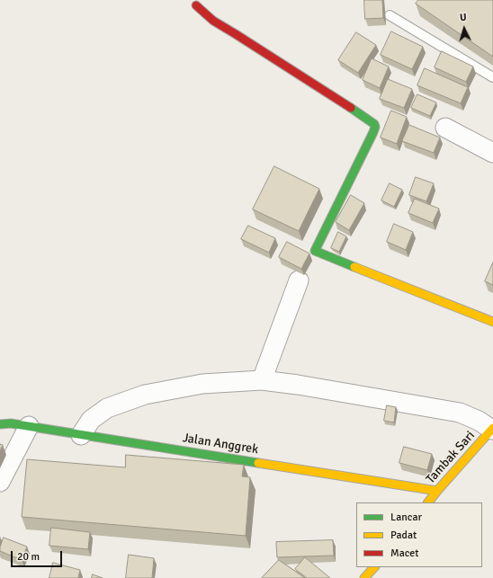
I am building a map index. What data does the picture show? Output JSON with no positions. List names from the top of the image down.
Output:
{
  "streets": {
    "street": ["Jalan Anggrek", "Tambak Sari"]
  },
  "crossings": [
    ["Jalan Anggrek", "Tambak Sari"]
  ],
  "legend": ["Lancar", "Padat", "Macet"],
  "scale_bar": "20 m",
  "north": "top"
}
